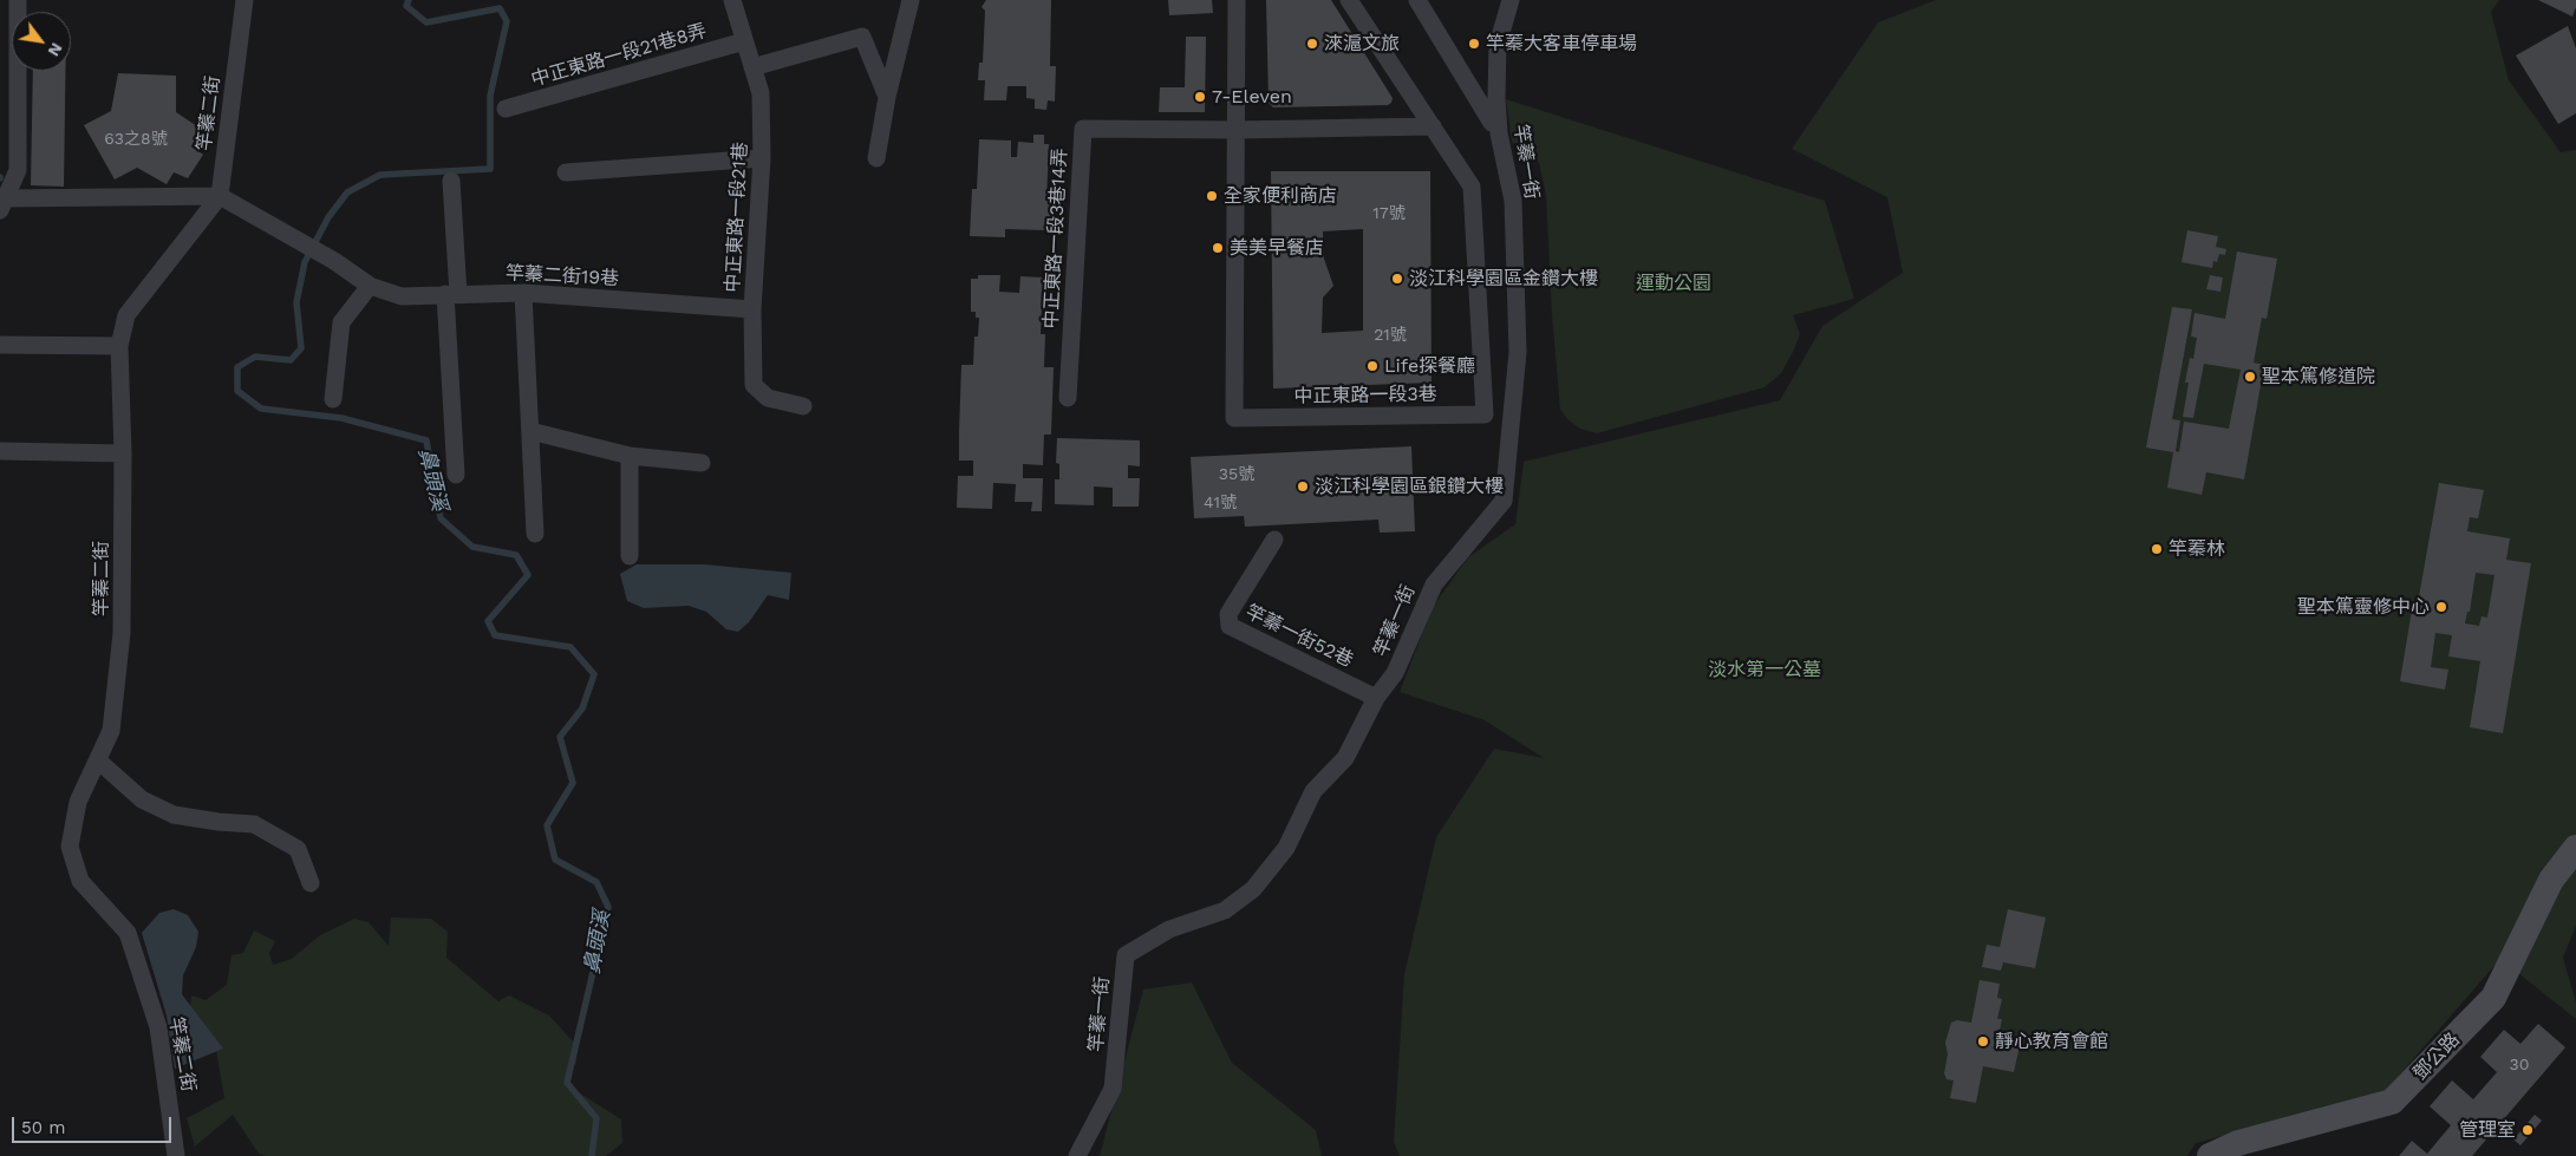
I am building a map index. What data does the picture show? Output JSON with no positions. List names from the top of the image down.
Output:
{
  "streets": {
    "street": [
      "中正東路一段21巷8弄",
      "竿蓁二街",
      "竿蓁一街",
      "中正東路一段21巷",
      "中正東路一段3巷14弄",
      "竿蓁二街19巷",
      "中正東路一段3巷",
      "竿蓁一街52巷",
      "鄧公路"
    ]
  },
  "crossings": [
    ["中正東路一段21巷8弄", "中正東路一段21巷"],
    ["竿蓁二街", "竿蓁二街19巷"],
    ["竿蓁一街", "竿蓁一街52巷"],
    ["中正東路一段21巷", "竿蓁二街19巷"],
    ["中正東路一段3巷14弄", "中正東路一段3巷"]
  ],
  "water": ["鼻頭溪"],
  "parks": ["運動公園", "淡水第一公墓"],
  "places": [
    "淶滬文旅",
    "竿蓁大客車停車場",
    "7-Eleven",
    "全家便利商店",
    "美美早餐店",
    "淡江科學園區金鑽大樓",
    "Life探餐廳",
    "聖本篤修道院",
    "淡江科學園區銀鑽大樓",
    "竿蓁林",
    "聖本篤靈修中心",
    "靜心教育會館",
    "管理室"
  ],
  "house_numbers": [
    "63之8號",
    "17號",
    "21號",
    "35號",
    "41號",
    "30"
  ],
  "scale_bar": "50 m",
  "north": "bottom right"
}
